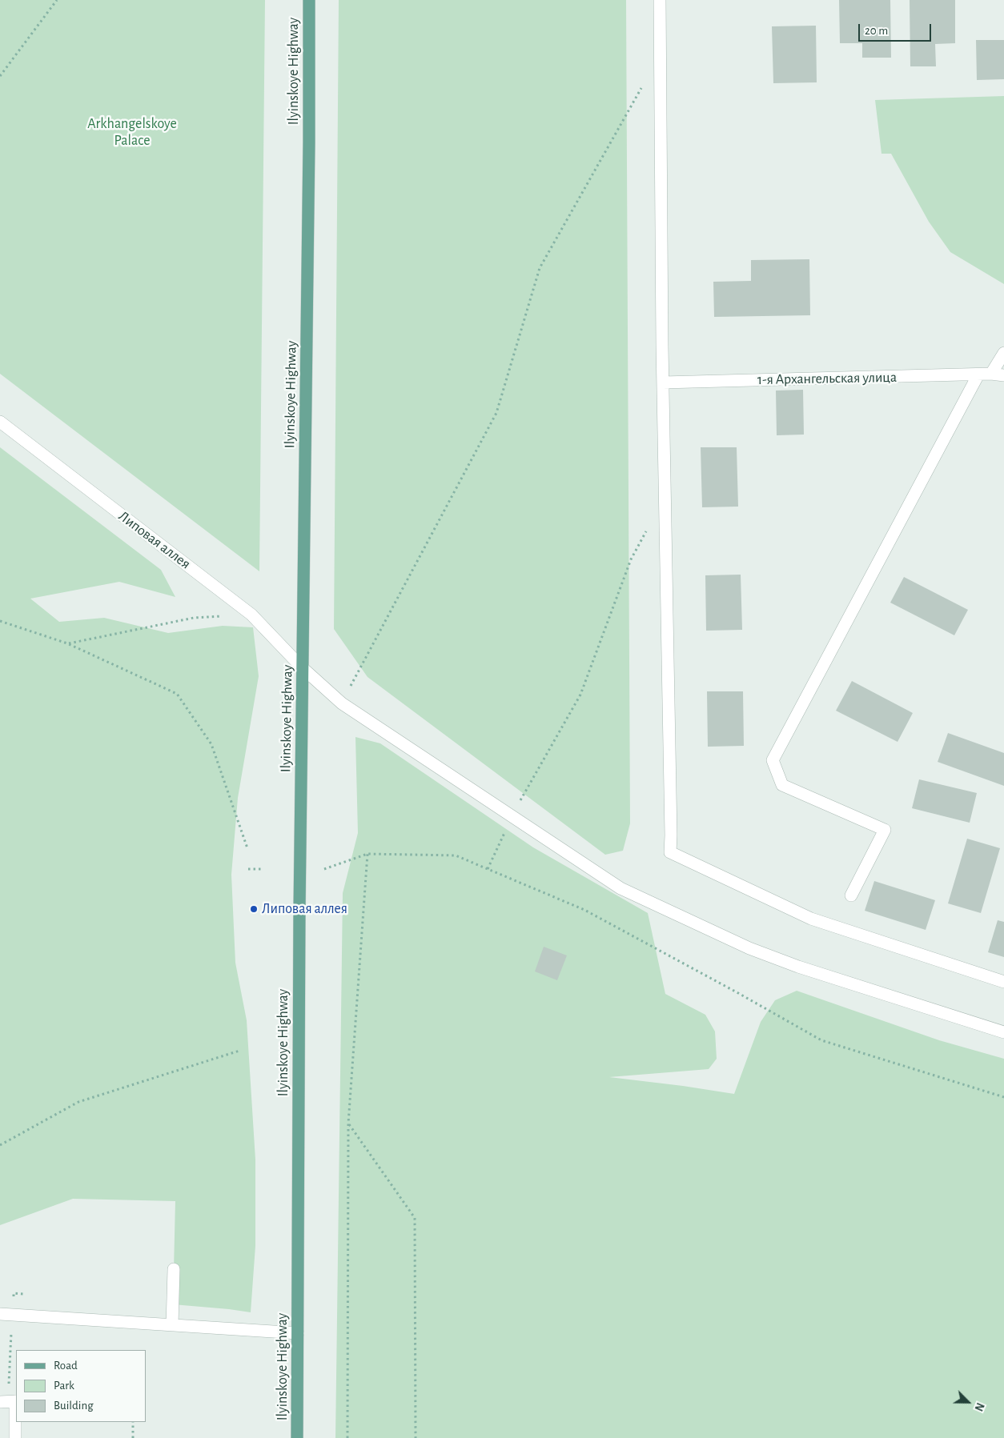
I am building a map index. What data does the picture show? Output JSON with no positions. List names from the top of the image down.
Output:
{
  "streets": {
    "main road": ["Ilyinskoye Highway"],
    "street": ["1-я Архангельская улица", "Липовая аллея"]
  },
  "crossings": [
    ["Ilyinskoye Highway", "Липовая аллея"]
  ],
  "parks": ["Arkhangelskoye Palace"],
  "places": ["Липовая аллея"],
  "legend": ["Road", "Park", "Building"],
  "scale_bar": "20 m",
  "north": "bottom right"
}
